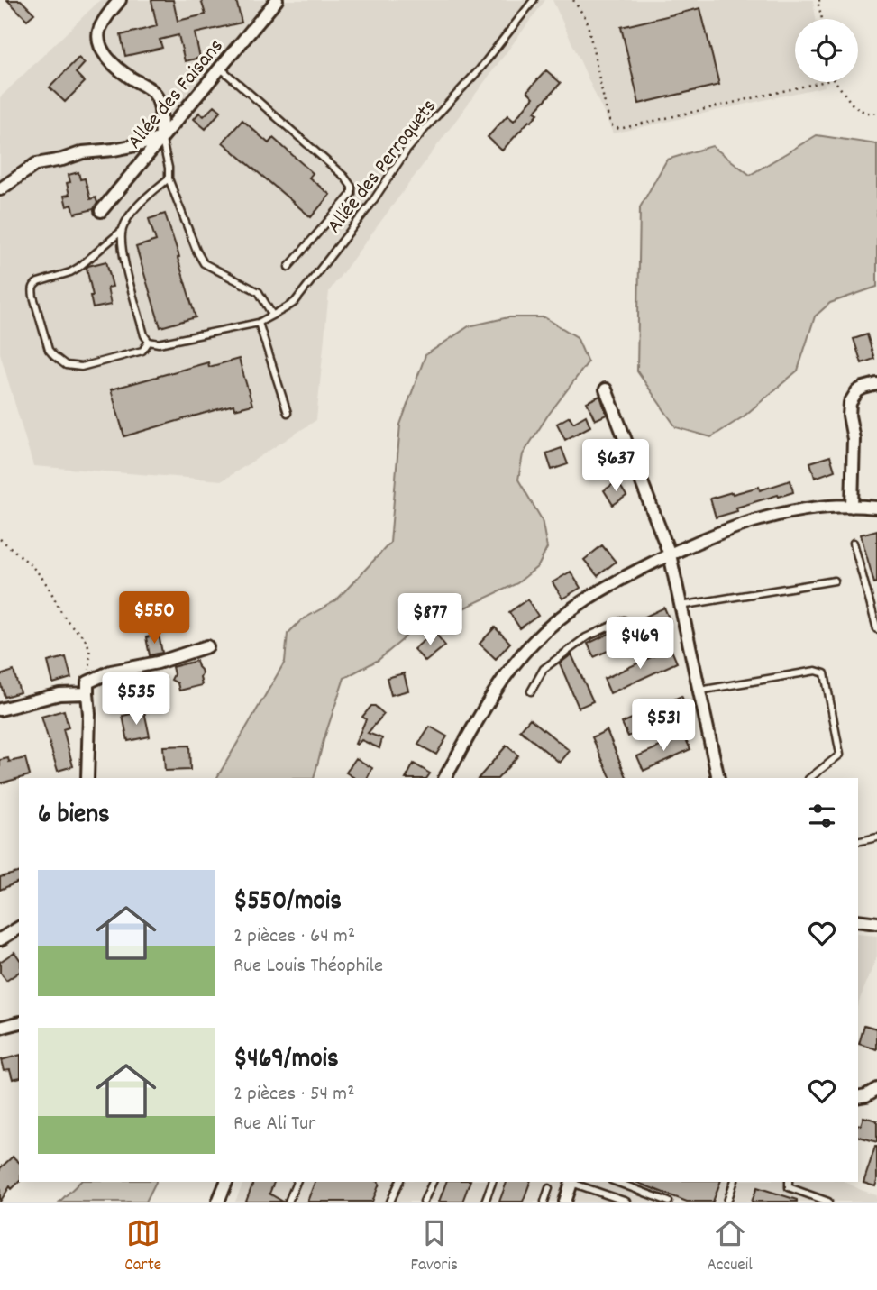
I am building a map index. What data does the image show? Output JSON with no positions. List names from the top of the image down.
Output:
{
  "streets": {
    "street": ["Allée des Faisans"],
    "lane": ["Allée des Perroquets"]
  },
  "page": {
    "price": [
      "$637",
      "$550",
      "$877",
      "$469",
      "$535",
      "$531"
    ],
    "heading": "6 biens",
    "list": [
      {
        "name": "$550/mois",
        "note": "2 pièces · 64 m² · Rue Louis Théophile"
      },
      {
        "name": "$469/mois",
        "note": "2 pièces · 54 m² · Rue Ali Tur"
      }
    ],
    "tabs": ["Carte", "Favoris", "Accueil"]
  }
}
